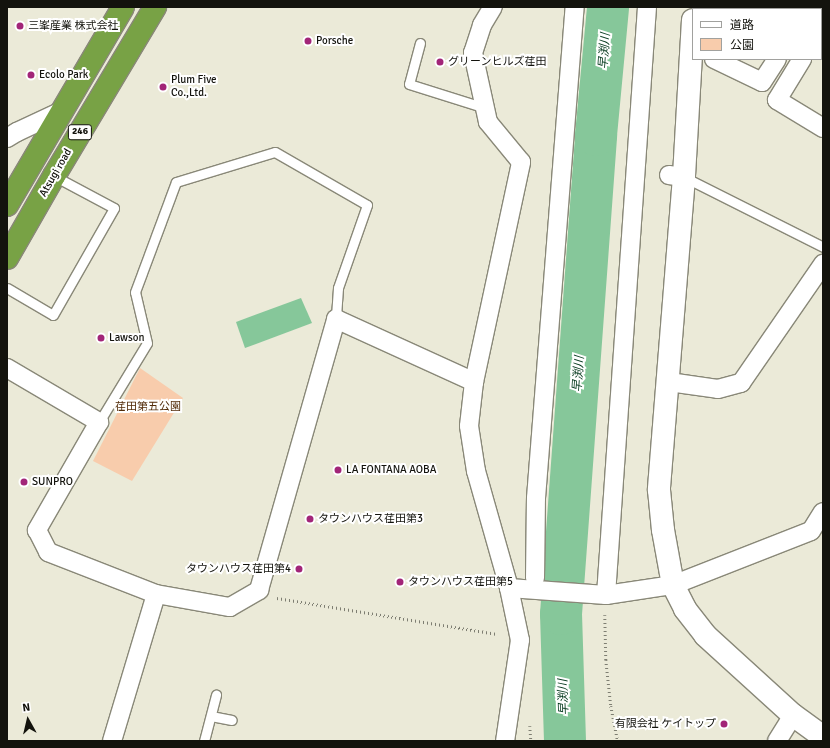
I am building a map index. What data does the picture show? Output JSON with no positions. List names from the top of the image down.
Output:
{
  "streets": {
    "highway": ["246", "Atsugi road"]
  },
  "water": ["早渕川"],
  "parks": ["荏田第五公園"],
  "places": [
    "三峯産業 株式会社",
    "Porsche",
    "グリーンヒルズ荏田",
    "Ecolo Park",
    "Plum Five Co.,Ltd.",
    "Lawson",
    "LA FONTANA AOBA",
    "SUNPRO",
    "タウンハウス荏田第3",
    "タウンハウス荏田第4",
    "タウンハウス荏田第5",
    "有限会社 ケイトップ"
  ],
  "legend": ["道路", "公園"],
  "north": "top"
}
